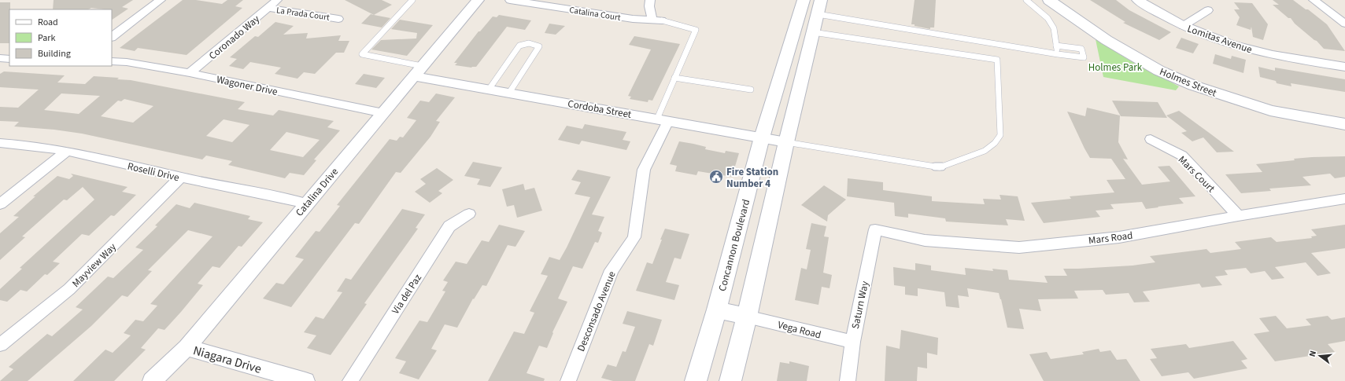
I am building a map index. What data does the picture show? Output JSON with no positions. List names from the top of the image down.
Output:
{
  "streets": {
    "main road": ["Holmes Street", "Concannon Boulevard"],
    "street": [
      "La Prada Court",
      "Catalina Court",
      "Coronado Way",
      "Lomitas Avenue",
      "Wagoner Drive",
      "Cordoba Street",
      "Roselli Drive",
      "Mars Court",
      "Catalina Drive",
      "Mars Road",
      "Mayview Way",
      "Via del Paz",
      "Saturn Way",
      "Desconsado Avenue",
      "Vega Road",
      "Niagara Drive"
    ]
  },
  "crossings": [
    ["La Prada Court", "Coronado Way"],
    ["Coronado Way", "Wagoner Drive"],
    ["Wagoner Drive", "Catalina Drive"],
    ["Cordoba Street", "Catalina Drive"],
    ["Cordoba Street", "Concannon Boulevard"],
    ["Cordoba Street", "Desconsado Avenue"],
    ["Roselli Drive", "Catalina Drive"],
    ["Roselli Drive", "Mayview Way"],
    ["Mars Court", "Mars Road"],
    ["Catalina Drive", "Niagara Drive"],
    ["Mars Road", "Saturn Way"],
    ["Saturn Way", "Vega Road"]
  ],
  "parks": ["Holmes Park"],
  "places": {
    "public building": ["Fire Station Number 4"]
  },
  "legend": ["Road", "Park", "Building"],
  "north": "left"
}
